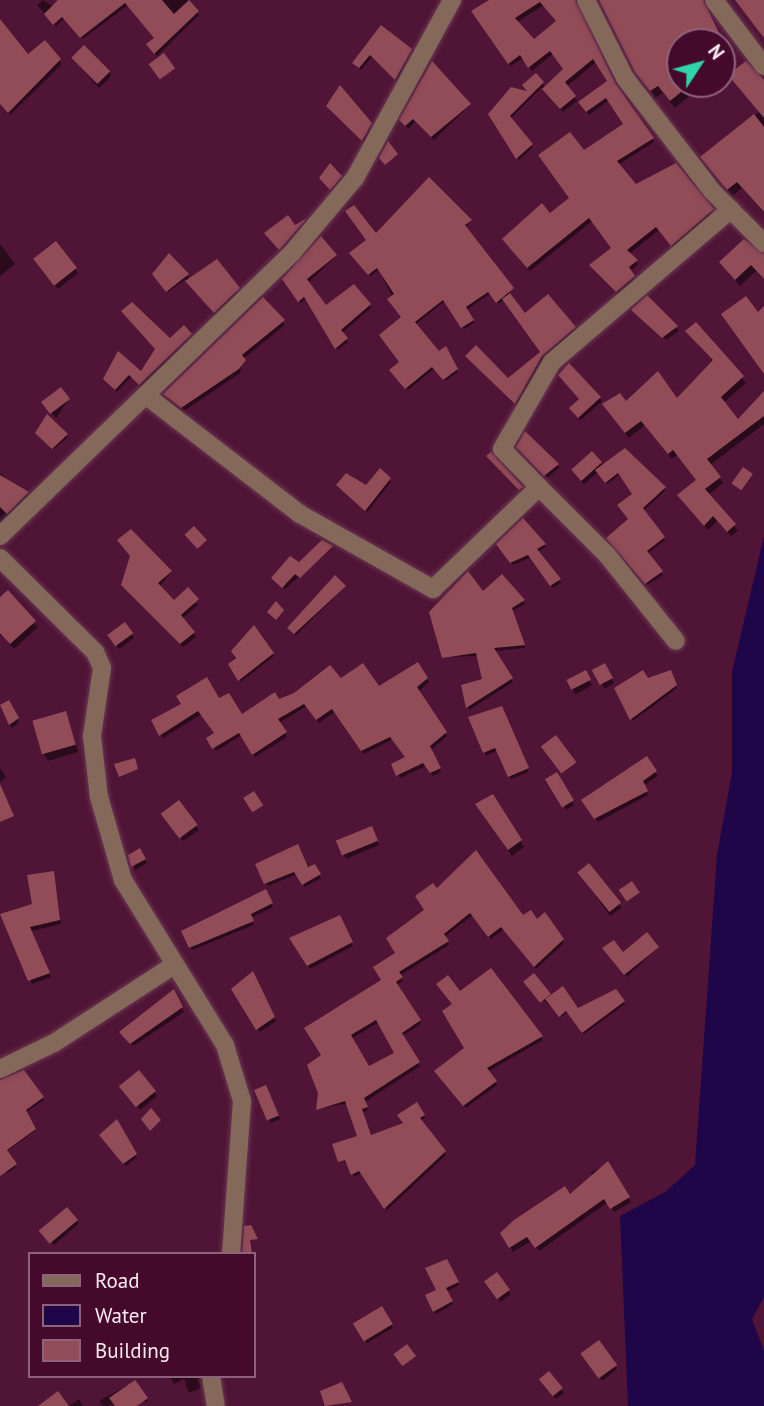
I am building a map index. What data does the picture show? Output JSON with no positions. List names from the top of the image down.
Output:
{
  "legend": ["Road", "Water", "Building"],
  "north": "top right"
}
